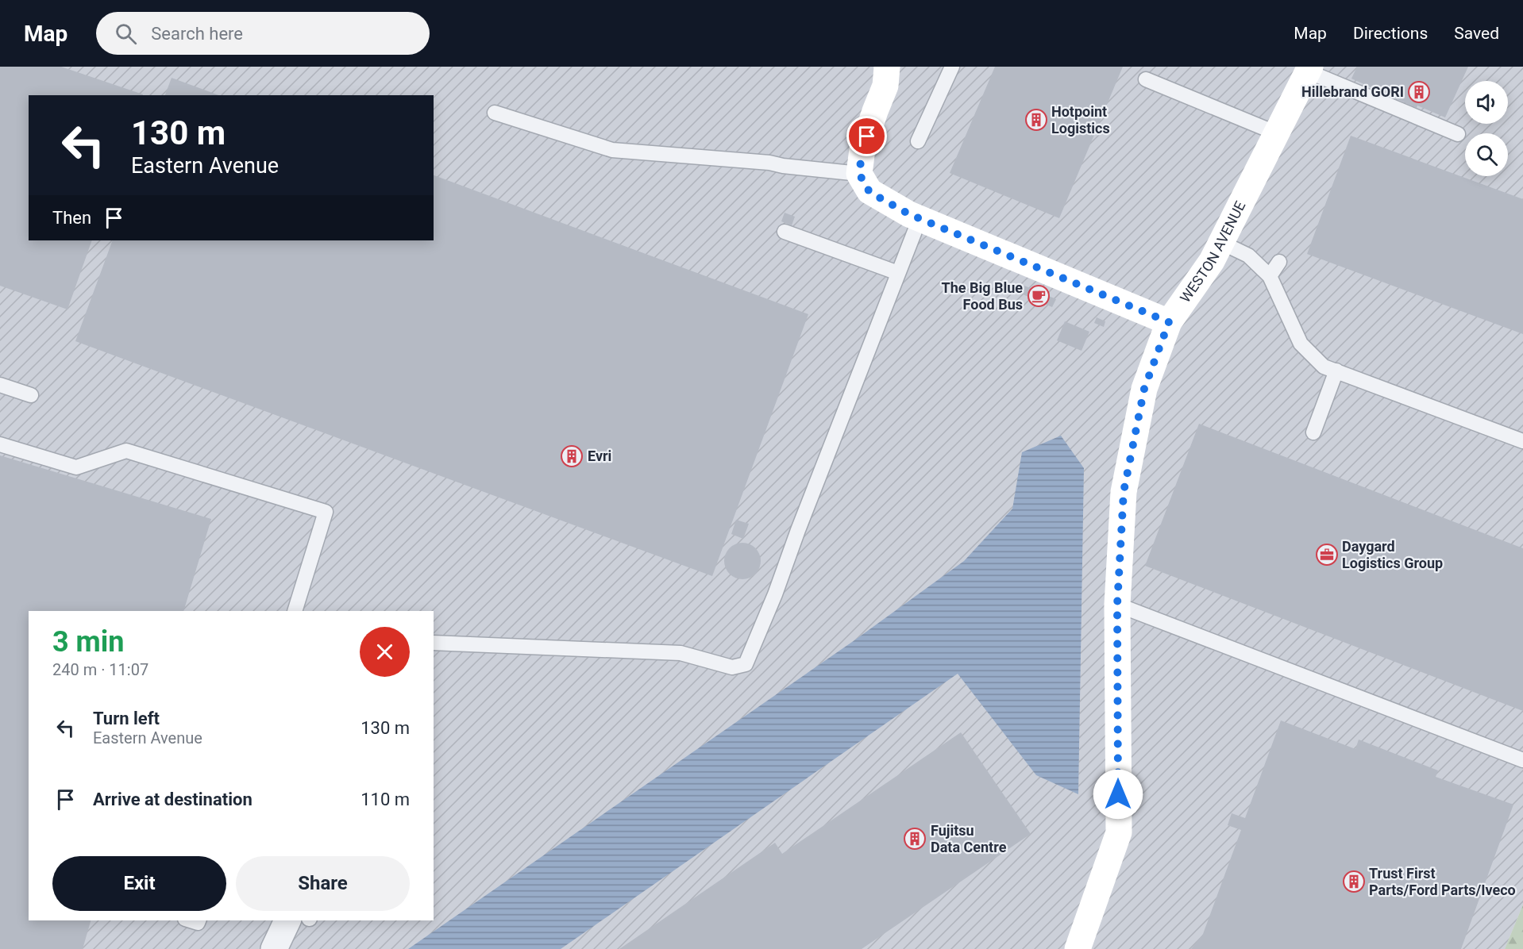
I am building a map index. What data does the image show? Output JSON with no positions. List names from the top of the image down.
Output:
{
  "streets": {
    "street": ["WESTON AVENUE"]
  },
  "places": {
    "building": [
      "Hillebrand GORI",
      "Hotpoint Logistics",
      "Evri",
      "Fujitsu Data Centre",
      "Trust First Parts/Ford Parts/Iveco"
    ],
    "cafe": ["The Big Blue Food Bus"],
    "office": ["Daygard Logistics Group"]
  },
  "page": {
    "header": "Map",
    "search": "Search here",
    "nav": ["Map", "Directions", "Saved"],
    "turn": ["130 m", "Eastern Avenue"],
    "then": "Then",
    "heading": ["3 min", "240 m · 11:07"],
    "list": [
      {
        "name": "Turn left",
        "note": "Eastern Avenue",
        "value": "130 m"
      },
      {
        "name": "Arrive at destination",
        "value": "110 m"
      }
    ],
    "buttons": ["Exit", "Share"]
  }
}
